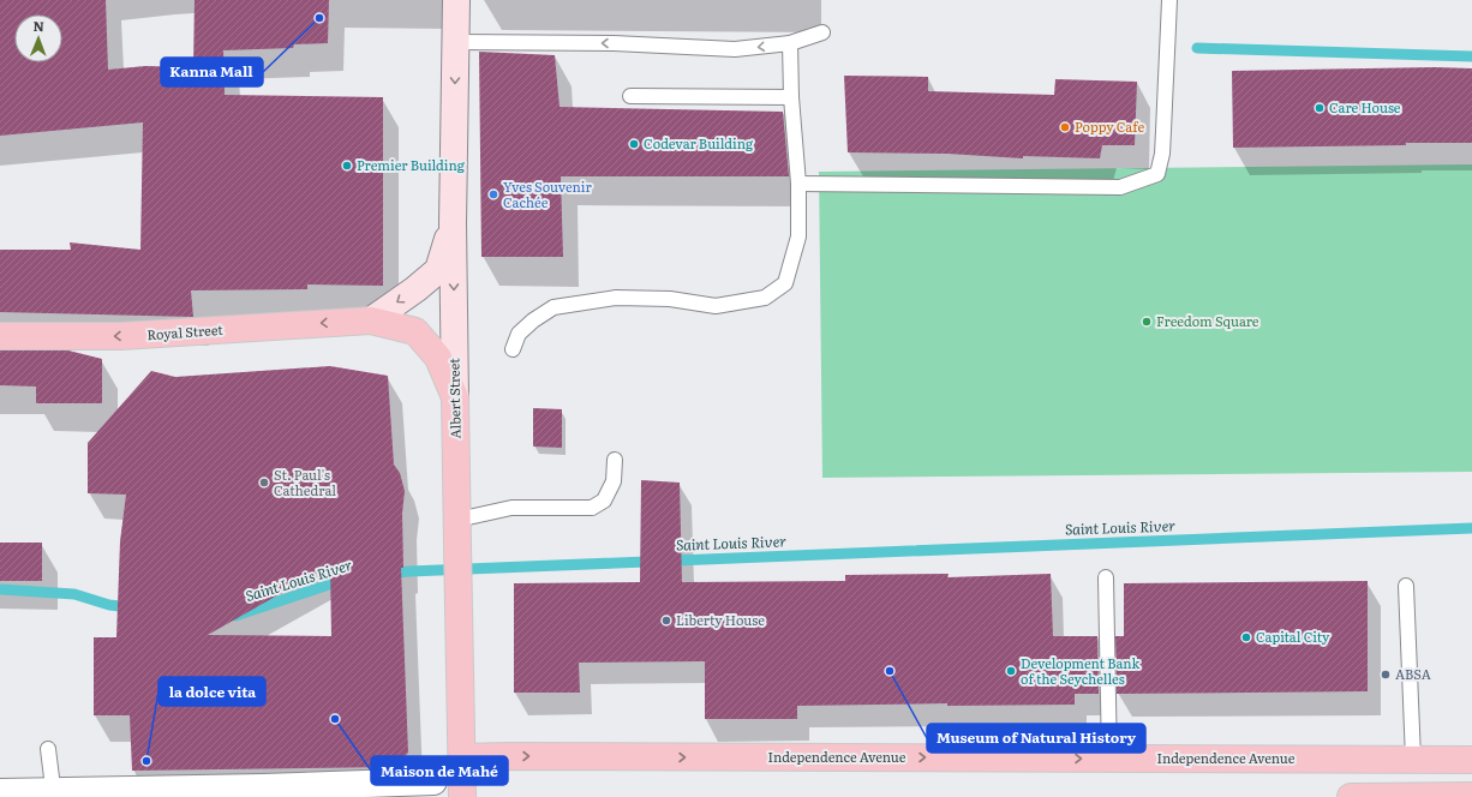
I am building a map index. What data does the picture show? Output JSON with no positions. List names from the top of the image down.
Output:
{
  "streets": {
    "main road": ["Royal Street", "Albert Street", "Independence Avenue"]
  },
  "crossings": [
    ["Royal Street", "Albert Street"],
    ["Albert Street", "Independence Avenue"]
  ],
  "one_way": ["Royal Street", "Albert Street", "Independence Avenue"],
  "water": ["Saint Louis River"],
  "places": [
    "Kanna Mall",
    "Care House",
    "Poppy Cafe",
    "Codevar Building",
    "Premier Building",
    "Yves Souvenir Cachée",
    "Freedom Square",
    "St. Paul's Cathedral",
    "Liberty House",
    "Capital City",
    "Museum of Natural History",
    "Development Bank of the Seychelles",
    "ABSA",
    "Maison de Mahé",
    "la dolce vita"
  ],
  "north": "top"
}
